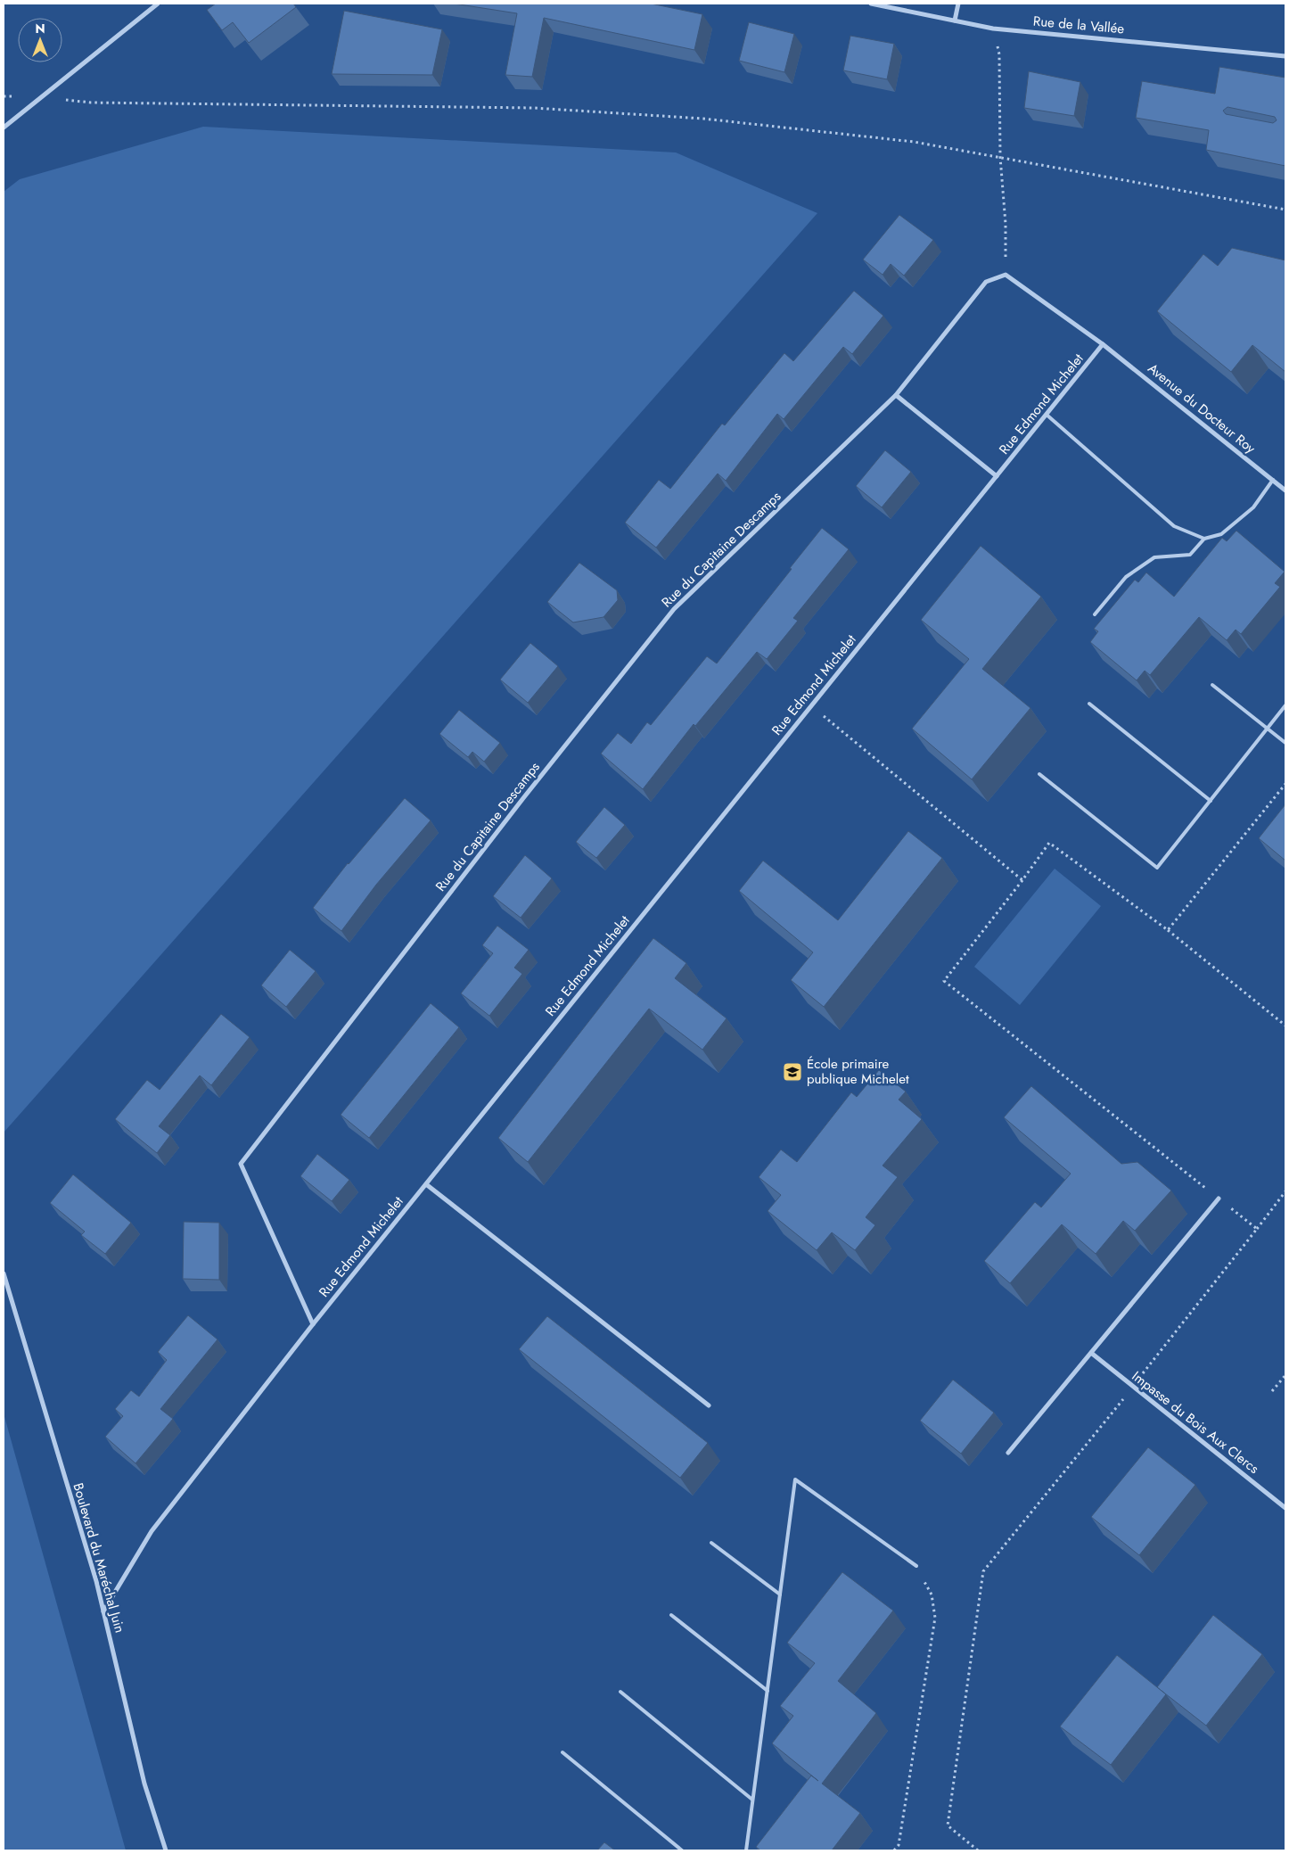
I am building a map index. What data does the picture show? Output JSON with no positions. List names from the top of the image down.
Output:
{
  "streets": {
    "street": [
      "Rue de la Vallée",
      "Rue Edmond Michelet",
      "Avenue du Docteur Roy",
      "Rue du Capitaine Descamps",
      "Impasse du Bois Aux Clercs",
      "Boulevard du Maréchal Juin"
    ]
  },
  "crossings": [
    ["Rue Edmond Michelet", "Avenue du Docteur Roy"],
    ["Rue Edmond Michelet", "Rue du Capitaine Descamps"],
    ["Rue Edmond Michelet", "Boulevard du Maréchal Juin"]
  ],
  "places": {
    "school or university": ["École primaire publique Michelet"]
  },
  "north": "top"
}
